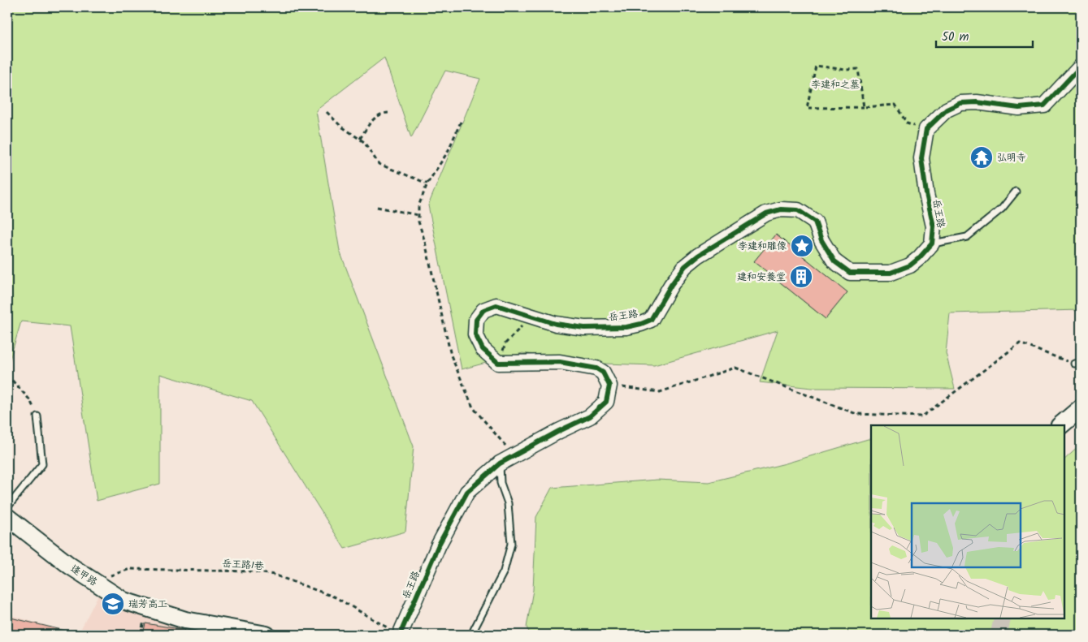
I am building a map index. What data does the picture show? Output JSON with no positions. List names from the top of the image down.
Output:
{
  "streets": {
    "main road": ["逢甲路"],
    "street": ["岳王路"],
    "path": ["岳王路1巷"]
  },
  "crossings": [
    ["岳王路", "岳王路1巷"],
    ["岳王路1巷", "逢甲路"]
  ],
  "parks": ["李建和之墓"],
  "places": {
    "temple": ["弘明寺"],
    "place": ["李建和雕像"],
    "building": ["建和安養堂"],
    "school or university": ["瑞芳高工"]
  },
  "scale_bar": "50 m"
}
